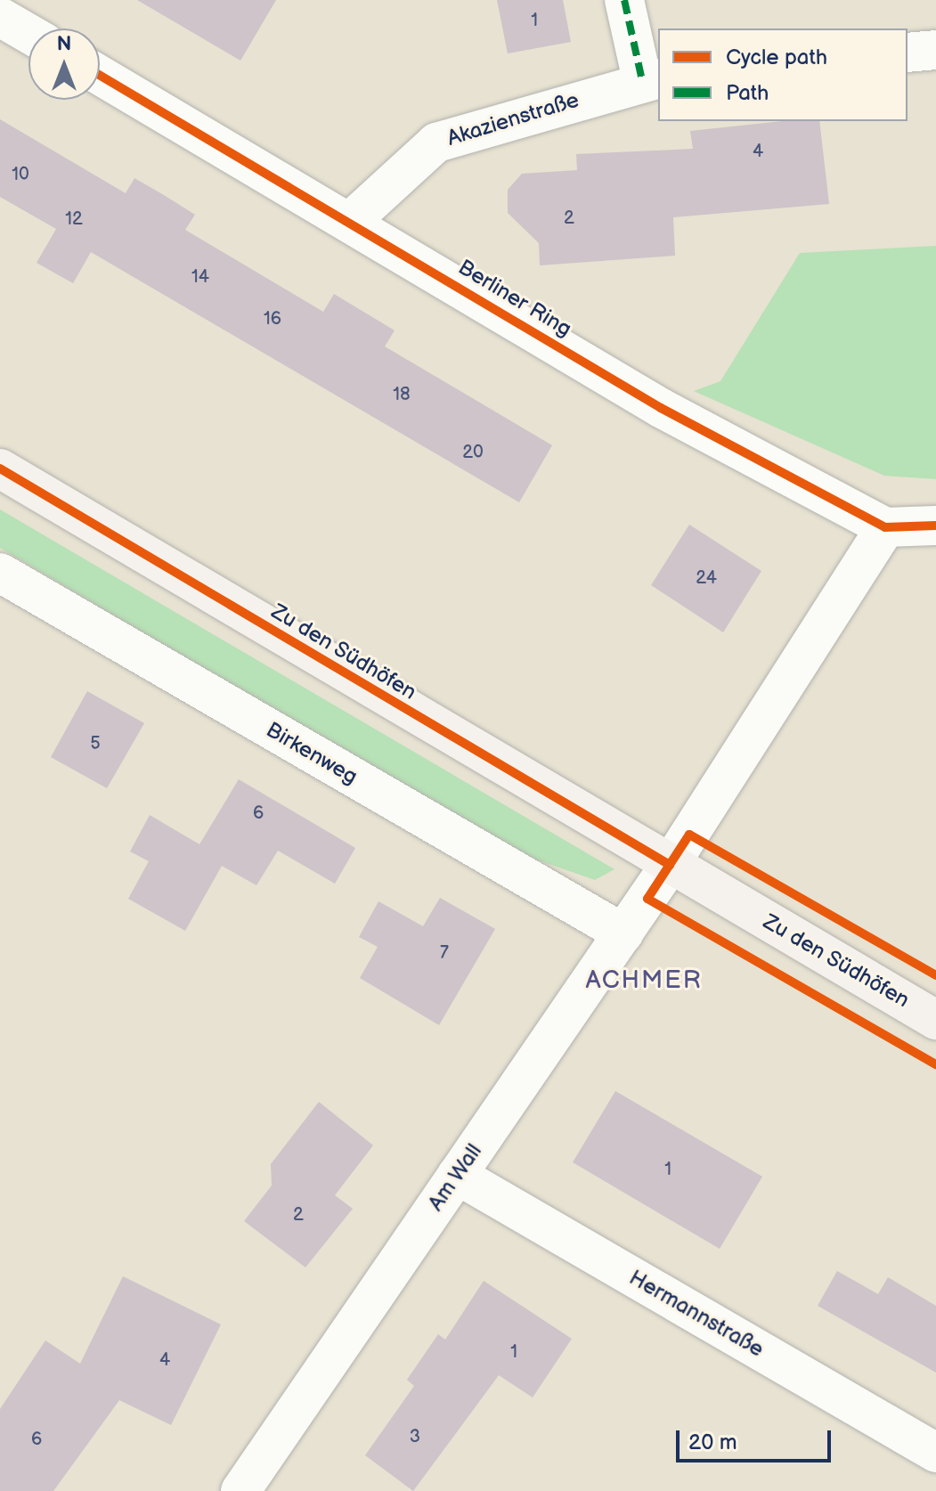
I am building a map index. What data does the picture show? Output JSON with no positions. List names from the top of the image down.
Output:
{
  "streets": {
    "street": [
      "Akazienstraße",
      "Berliner Ring",
      "Zu den Südhöfen",
      "Birkenweg",
      "Am Wall",
      "Hermannstraße"
    ]
  },
  "crossings": [
    ["Akazienstraße", "Berliner Ring"],
    ["Zu den Südhöfen", "Am Wall"],
    ["Birkenweg", "Am Wall"],
    ["Am Wall", "Hermannstraße"]
  ],
  "districts": ["ACHMER"],
  "house_numbers": [
    "1",
    "4",
    "10",
    "2",
    "12",
    "14",
    "16",
    "18",
    "20",
    "24",
    "5",
    "6",
    "7",
    "1",
    "2",
    "1",
    "4",
    "3",
    "6"
  ],
  "legend": ["Cycle path", "Path"],
  "scale_bar": "20 m",
  "north": "top"
}
